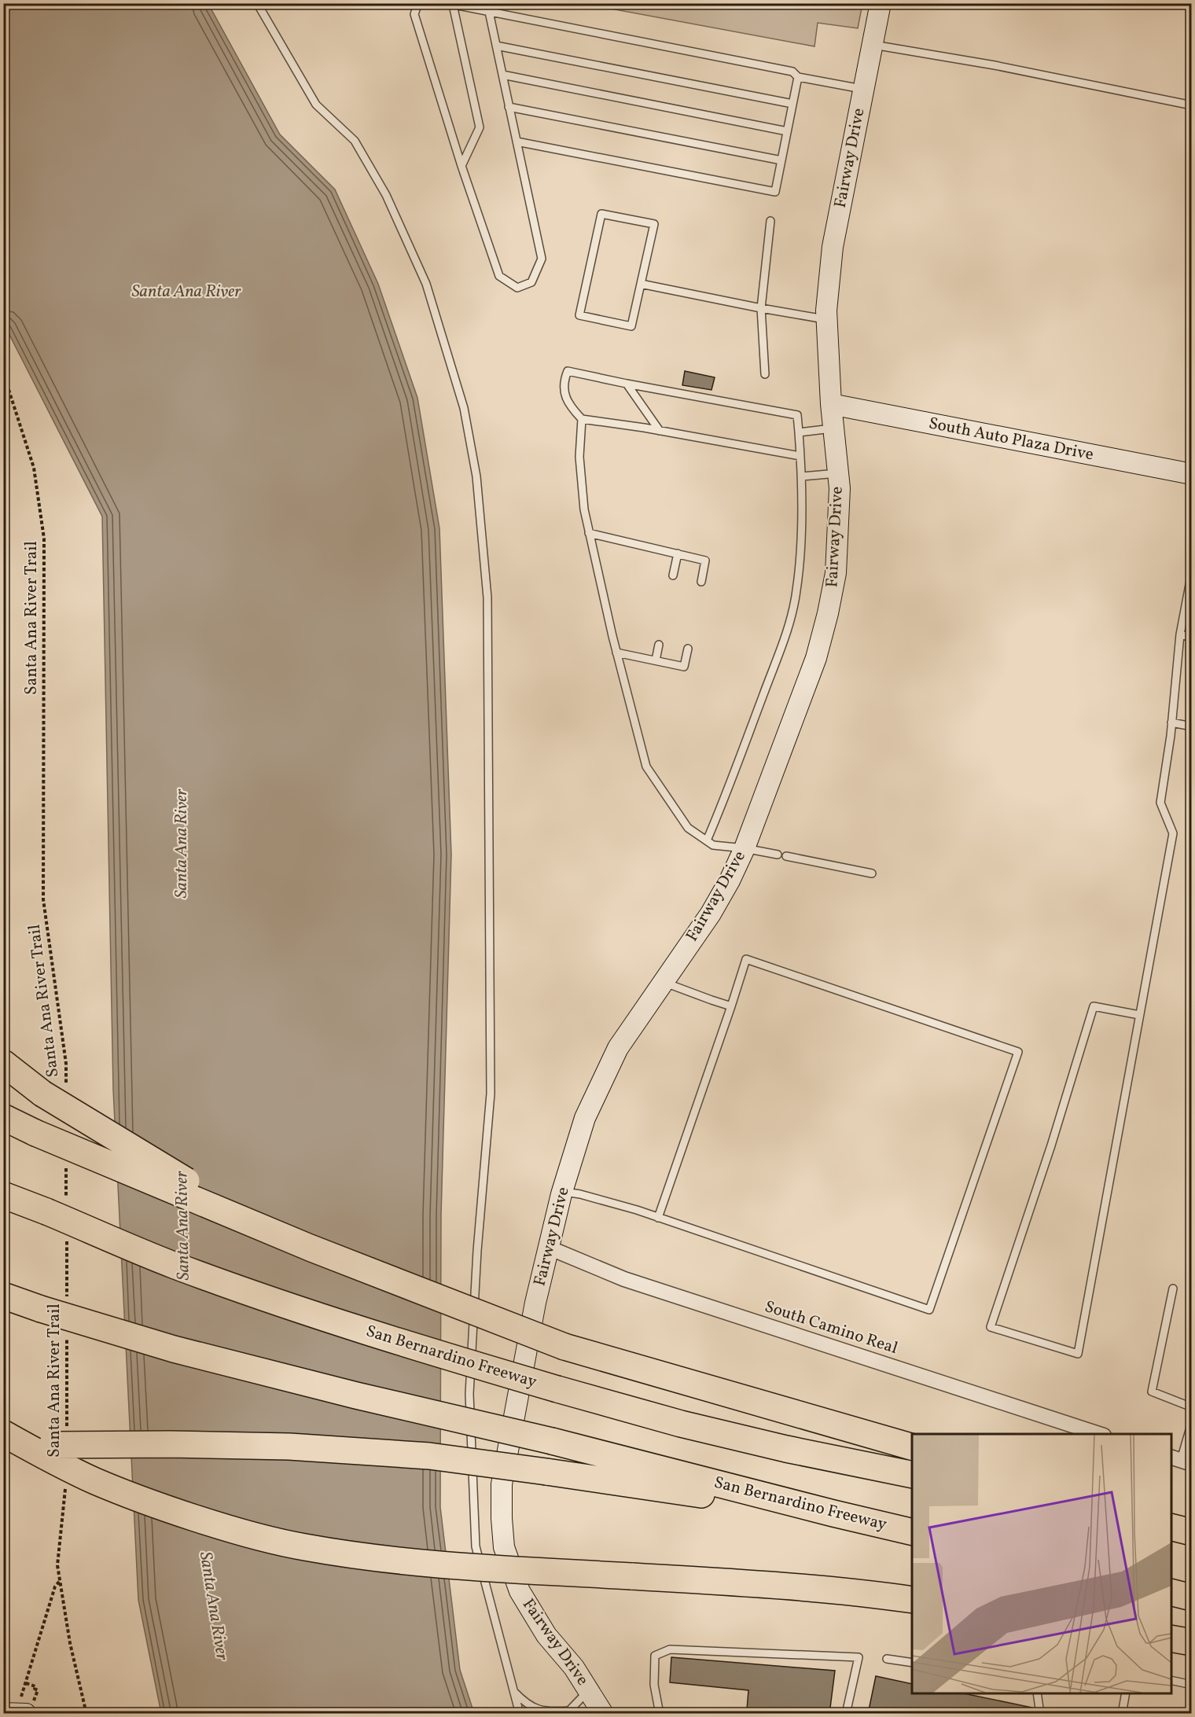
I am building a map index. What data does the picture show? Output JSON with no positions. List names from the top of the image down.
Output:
{
  "streets": {
    "highway": ["San Bernardino Freeway"],
    "street": ["Fairway Drive", "South Auto Plaza Drive", "South Camino Real"],
    "path": ["Santa Ana River Trail"]
  },
  "crossings": [
    ["Fairway Drive", "South Auto Plaza Drive"],
    ["Fairway Drive", "South Camino Real"]
  ],
  "water": ["Santa Ana River"]
}
